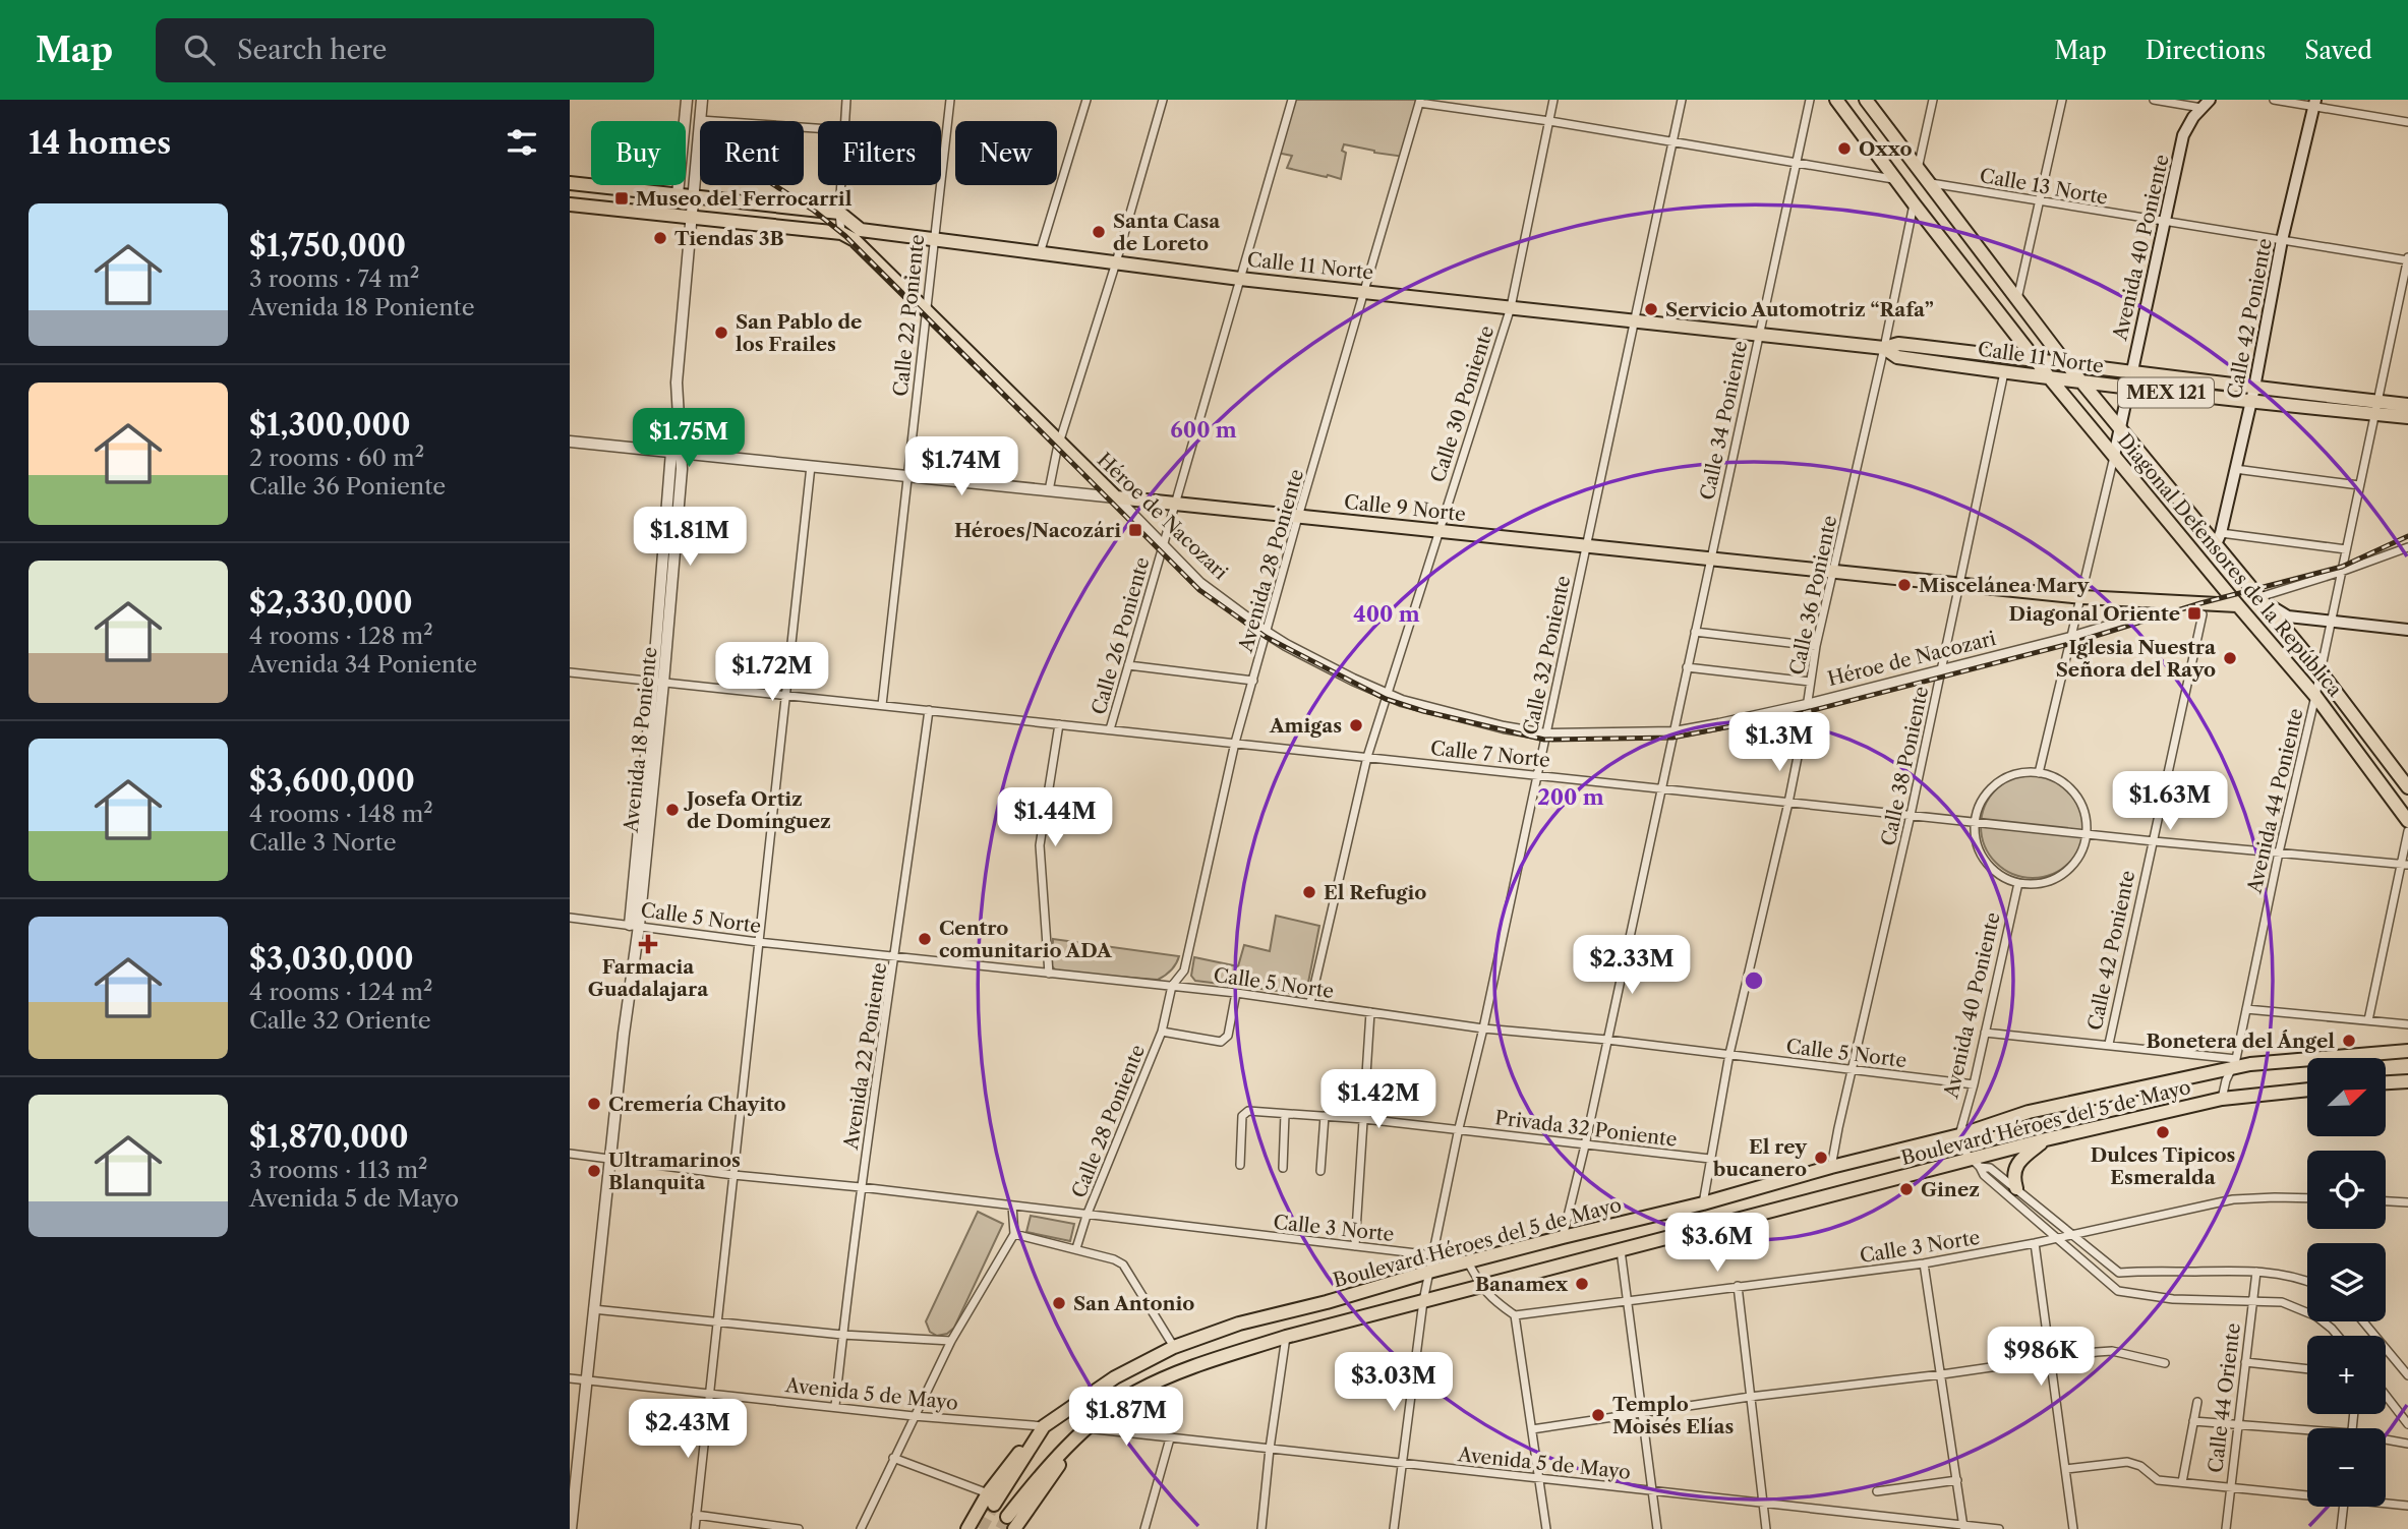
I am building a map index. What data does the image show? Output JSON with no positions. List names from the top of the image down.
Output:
{
  "streets": {
    "main road": [
      "Avenida 40 Poniente",
      "Calle 11 Norte",
      "Calle 42 Poniente",
      "MEX 121",
      "Calle 9 Norte",
      "Héroe de Nacozari",
      "Diagonal Defensores de la República",
      "Boulevard Héroes del 5 de Mayo"
    ],
    "street": [
      "Calle 13 Norte",
      "Calle 22 Poniente",
      "Calle 30 Poniente",
      "Calle 34 Poniente",
      "Avenida 28 Poniente",
      "Calle 36 Poniente",
      "Calle 26 Poniente",
      "Calle 32 Poniente",
      "Avenida 18 Poniente",
      "Calle 7 Norte",
      "Calle 38 Poniente",
      "Avenida 44 Poniente",
      "Calle 5 Norte",
      "Avenida 22 Poniente",
      "Calle 28 Poniente",
      "Privada 32 Poniente",
      "Calle 3 Norte",
      "Avenida 5 de Mayo",
      "Calle 44 Oriente"
    ]
  },
  "crossings": [
    ["Calle 13 Norte", "Avenida 40 Poniente"],
    ["Calle 13 Norte", "Calle 42 Poniente"],
    ["Calle 13 Norte", "Diagonal Defensores de la República"],
    ["Calle 13 Norte", "Avenida 44 Poniente"],
    ["Avenida 40 Poniente", "Calle 11 Norte"],
    ["Avenida 40 Poniente", "Calle 9 Norte"],
    ["Avenida 40 Poniente", "Héroe de Nacozari"],
    ["Avenida 40 Poniente", "Diagonal Defensores de la República"],
    ["Avenida 40 Poniente", "Calle 5 Norte"],
    ["Avenida 40 Poniente", "Boulevard Héroes del 5 de Mayo"],
    ["Calle 11 Norte", "Calle 22 Poniente"],
    ["Calle 11 Norte", "Calle 42 Poniente"],
    ["Calle 11 Norte", "Calle 30 Poniente"],
    ["Calle 11 Norte", "Calle 34 Poniente"],
    ["Calle 11 Norte", "Avenida 28 Poniente"],
    ["Calle 11 Norte", "Diagonal Defensores de la República"],
    ["Calle 11 Norte", "Calle 36 Poniente"],
    ["Calle 11 Norte", "Calle 26 Poniente"],
    ["Calle 11 Norte", "Calle 32 Poniente"],
    ["Calle 11 Norte", "Avenida 18 Poniente"],
    ["Calle 11 Norte", "Calle 38 Poniente"],
    ["Calle 11 Norte", "Avenida 44 Poniente"],
    ["Calle 22 Poniente", "Calle 9 Norte"],
    ["Calle 22 Poniente", "Héroe de Nacozari"],
    ["Calle 22 Poniente", "Calle 7 Norte"],
    ["Calle 42 Poniente", "Diagonal Defensores de la República"],
    ["Calle 42 Poniente", "Calle 7 Norte"],
    ["Calle 30 Poniente", "Calle 9 Norte"],
    ["Calle 30 Poniente", "Héroe de Nacozari"],
    ["Calle 30 Poniente", "Calle 7 Norte"],
    ["Calle 30 Poniente", "Calle 5 Norte"],
    ["Calle 34 Poniente", "Calle 9 Norte"],
    ["Calle 34 Poniente", "Héroe de Nacozari"],
    ["Calle 34 Poniente", "Calle 7 Norte"],
    ["Calle 34 Poniente", "Calle 5 Norte"],
    ["Calle 34 Poniente", "Boulevard Héroes del 5 de Mayo"],
    ["Calle 34 Poniente", "Privada 32 Poniente"],
    ["Calle 9 Norte", "Héroe de Nacozari"],
    ["Calle 9 Norte", "Avenida 28 Poniente"],
    ["Calle 9 Norte", "Diagonal Defensores de la República"],
    ["Calle 9 Norte", "Calle 36 Poniente"],
    ["Calle 9 Norte", "Calle 26 Poniente"],
    ["Calle 9 Norte", "Calle 32 Poniente"],
    ["Calle 9 Norte", "Avenida 18 Poniente"],
    ["Calle 9 Norte", "Calle 38 Poniente"],
    ["Héroe de Nacozari", "Avenida 28 Poniente"],
    ["Héroe de Nacozari", "Calle 36 Poniente"],
    ["Héroe de Nacozari", "Calle 26 Poniente"],
    ["Héroe de Nacozari", "Calle 32 Poniente"],
    ["Héroe de Nacozari", "Calle 38 Poniente"],
    ["Avenida 28 Poniente", "Calle 7 Norte"],
    ["Avenida 28 Poniente", "Calle 5 Norte"],
    ["Avenida 28 Poniente", "Calle 28 Poniente"],
    ["Diagonal Defensores de la República", "Calle 36 Poniente"],
    ["Diagonal Defensores de la República", "Avenida 44 Poniente"],
    ["Calle 36 Poniente", "Calle 7 Norte"],
    ["Calle 36 Poniente", "Calle 5 Norte"],
    ["Calle 36 Poniente", "Boulevard Héroes del 5 de Mayo"],
    ["Calle 36 Poniente", "Privada 32 Poniente"],
    ["Calle 26 Poniente", "Calle 7 Norte"],
    ["Calle 32 Poniente", "Calle 7 Norte"],
    ["Calle 32 Poniente", "Calle 5 Norte"],
    ["Calle 32 Poniente", "Boulevard Héroes del 5 de Mayo"],
    ["Calle 32 Poniente", "Privada 32 Poniente"],
    ["Calle 32 Poniente", "Calle 3 Norte"],
    ["Calle 32 Poniente", "Avenida 5 de Mayo"],
    ["Avenida 18 Poniente", "Calle 7 Norte"],
    ["Avenida 18 Poniente", "Calle 5 Norte"],
    ["Avenida 18 Poniente", "Calle 3 Norte"],
    ["Avenida 18 Poniente", "Avenida 5 de Mayo"],
    ["Calle 7 Norte", "Calle 38 Poniente"],
    ["Calle 7 Norte", "Avenida 44 Poniente"],
    ["Calle 7 Norte", "Avenida 22 Poniente"],
    ["Calle 38 Poniente", "Calle 5 Norte"],
    ["Calle 38 Poniente", "Boulevard Héroes del 5 de Mayo"],
    ["Avenida 44 Poniente", "Boulevard Héroes del 5 de Mayo"],
    ["Calle 5 Norte", "Avenida 22 Poniente"],
    ["Calle 5 Norte", "Calle 28 Poniente"],
    ["Avenida 22 Poniente", "Calle 3 Norte"],
    ["Avenida 22 Poniente", "Avenida 5 de Mayo"],
    ["Calle 28 Poniente", "Calle 3 Norte"],
    ["Boulevard Héroes del 5 de Mayo", "Calle 3 Norte"],
    ["Boulevard Héroes del 5 de Mayo", "Avenida 5 de Mayo"]
  ],
  "places": {
    "other": [
      "Oxxo",
      "Santa Casa de Loreto",
      "Tiendas 3B",
      "Servicio Automotriz “Rafa”",
      "San Pablo de los Frailes",
      "Miscelánea Mary",
      "Iglesia Nuestra Señora del Rayo",
      "Amigas",
      "Josefa Ortiz de Domínguez",
      "El Refugio",
      "Centro comunitario ADA",
      "Bonetera del Ángel",
      "Cremería Chayito",
      "Dulces Tipicos Esmeralda",
      "El rey bucanero",
      "Ultramarinos Blanquita",
      "Ginez",
      "Banamex",
      "San Antonio",
      "Templo Moisés Elías"
    ],
    "transit": ["Museo del Ferrocarril", "Héroes/Nacozári", "Diagonal Oriente"],
    "health": ["Farmacia Guadalajara"]
  },
  "north": "top right",
  "page": {
    "header": "Map",
    "search": "Search here",
    "nav": ["Map", "Directions", "Saved"],
    "heading": "14 homes",
    "chip": [
      "Buy",
      "Rent",
      "Filters",
      "New"
    ],
    "list": [
      {
        "name": "$1,750,000",
        "note": "3 rooms · 74 m² · Avenida 18 Poniente"
      },
      {
        "name": "$1,300,000",
        "note": "2 rooms · 60 m² · Calle 36 Poniente"
      },
      {
        "name": "$2,330,000",
        "note": "4 rooms · 128 m² · Avenida 34 Poniente"
      },
      {
        "name": "$3,600,000",
        "note": "4 rooms · 148 m² · Calle 3 Norte"
      },
      {
        "name": "$3,030,000",
        "note": "4 rooms · 124 m² · Calle 32 Oriente"
      },
      {
        "name": "$1,870,000",
        "note": "3 rooms · 113 m² · Avenida 5 de Mayo"
      }
    ],
    "price": [
      "$1.75M",
      "$1.74M",
      "$1.81M",
      "$1.72M",
      "$1.3M",
      "$1.63M",
      "$1.44M",
      "$2.33M",
      "$1.42M",
      "$3.6M",
      "$986K",
      "$3.03M",
      "$1.87M",
      "$2.43M"
    ],
    "map_buttons": ["+", "−"]
  },
  "rings": ["600 m", "400 m", "200 m"]
}
